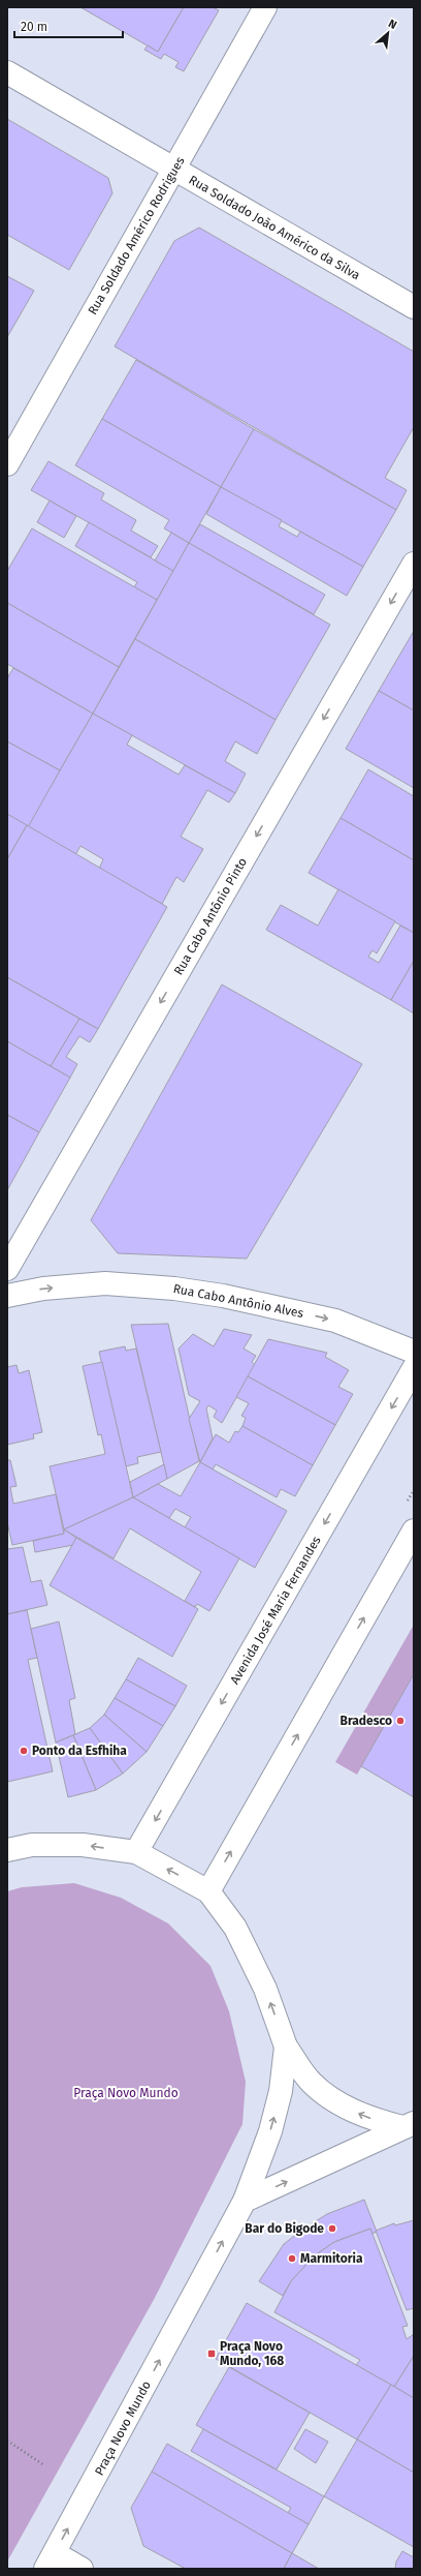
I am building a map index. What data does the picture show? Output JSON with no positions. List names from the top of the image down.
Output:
{
  "streets": {
    "street": [
      "Rua Soldado João Américo da Silva",
      "Rua Soldado Américo Rodrigues",
      "Rua Cabo Antônio Pinto",
      "Rua Cabo Antônio Alves",
      "Avenida José Maria Fernandes",
      "Praça Novo Mundo"
    ]
  },
  "crossings": [
    ["Rua Soldado João Américo da Silva", "Rua Soldado Américo Rodrigues"],
    ["Avenida José Maria Fernandes", "Praça Novo Mundo"]
  ],
  "one_way": ["Rua Cabo Antônio Pinto", "Rua Cabo Antônio Alves"],
  "parks": ["Praça Novo Mundo"],
  "places": {
    "other": [
      "Bradesco",
      "Ponto da Esfhiha",
      "Bar do Bigode",
      "Marmitoria"
    ],
    "transit": ["Praça Novo Mundo, 168"]
  },
  "scale_bar": "20 m",
  "north": "top right"
}
